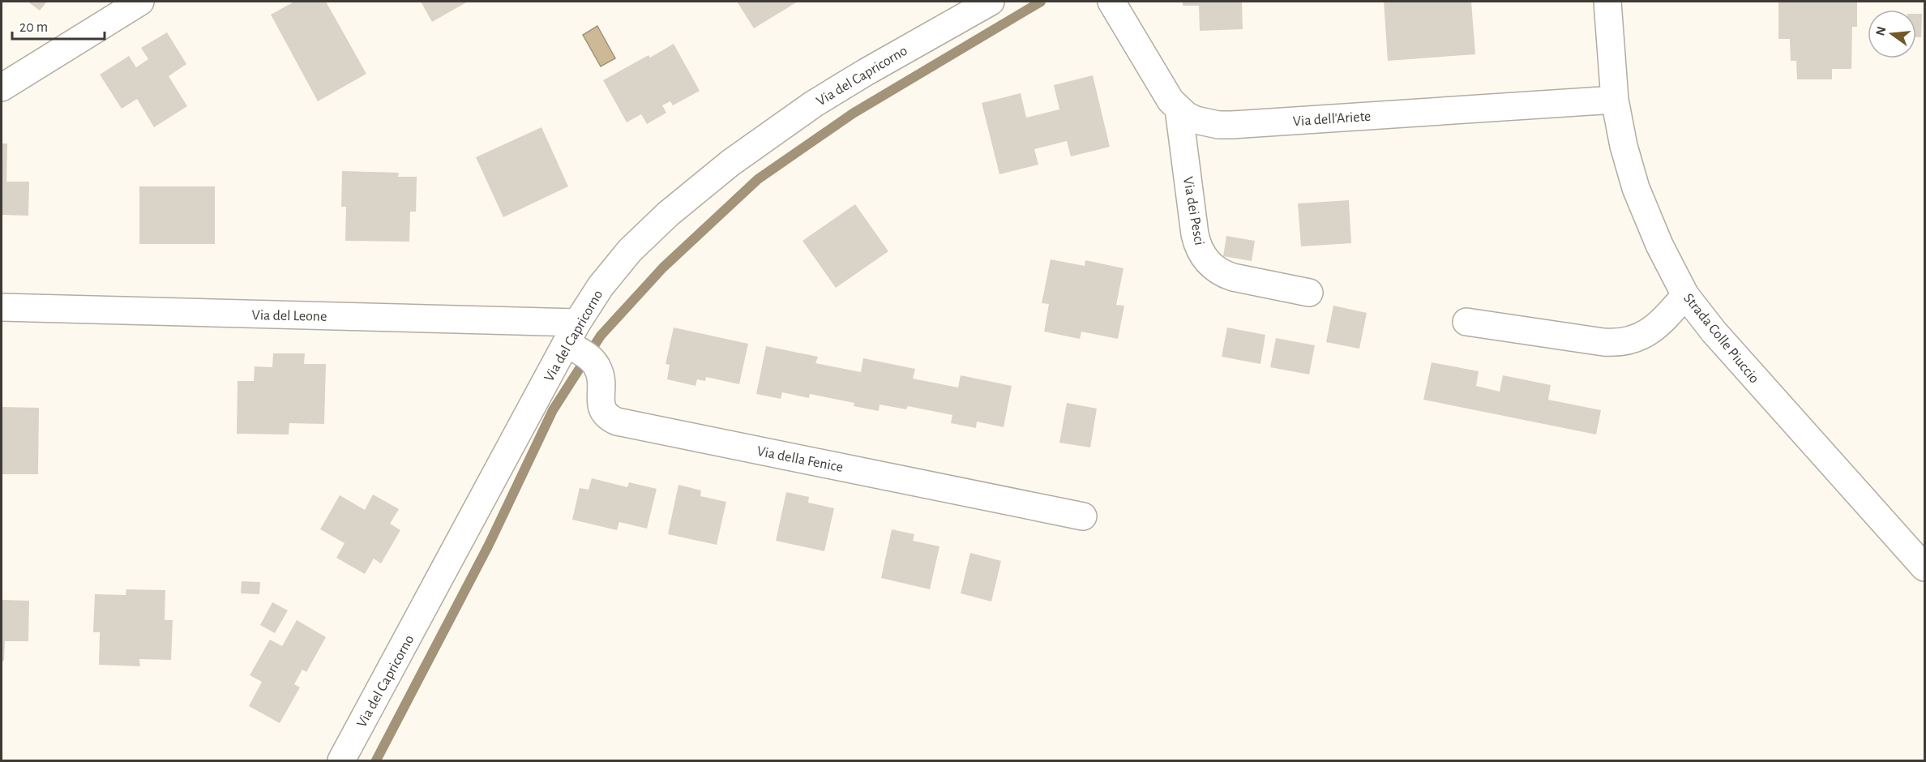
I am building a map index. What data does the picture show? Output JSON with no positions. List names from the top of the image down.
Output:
{
  "streets": {
    "street": [
      "Via del Capricorno",
      "Via dell'Ariete",
      "Via dei Pesci",
      "Via del Leone",
      "Strada Colle Piuccio",
      "Via della Fenice"
    ]
  },
  "crossings": [
    ["Via del Capricorno", "Via del Leone"],
    ["Via del Capricorno", "Via della Fenice"],
    ["Via dell'Ariete", "Via dei Pesci"],
    ["Via dell'Ariete", "Strada Colle Piuccio"],
    ["Via del Leone", "Via della Fenice"]
  ],
  "scale_bar": "20 m",
  "north": "left"
}
